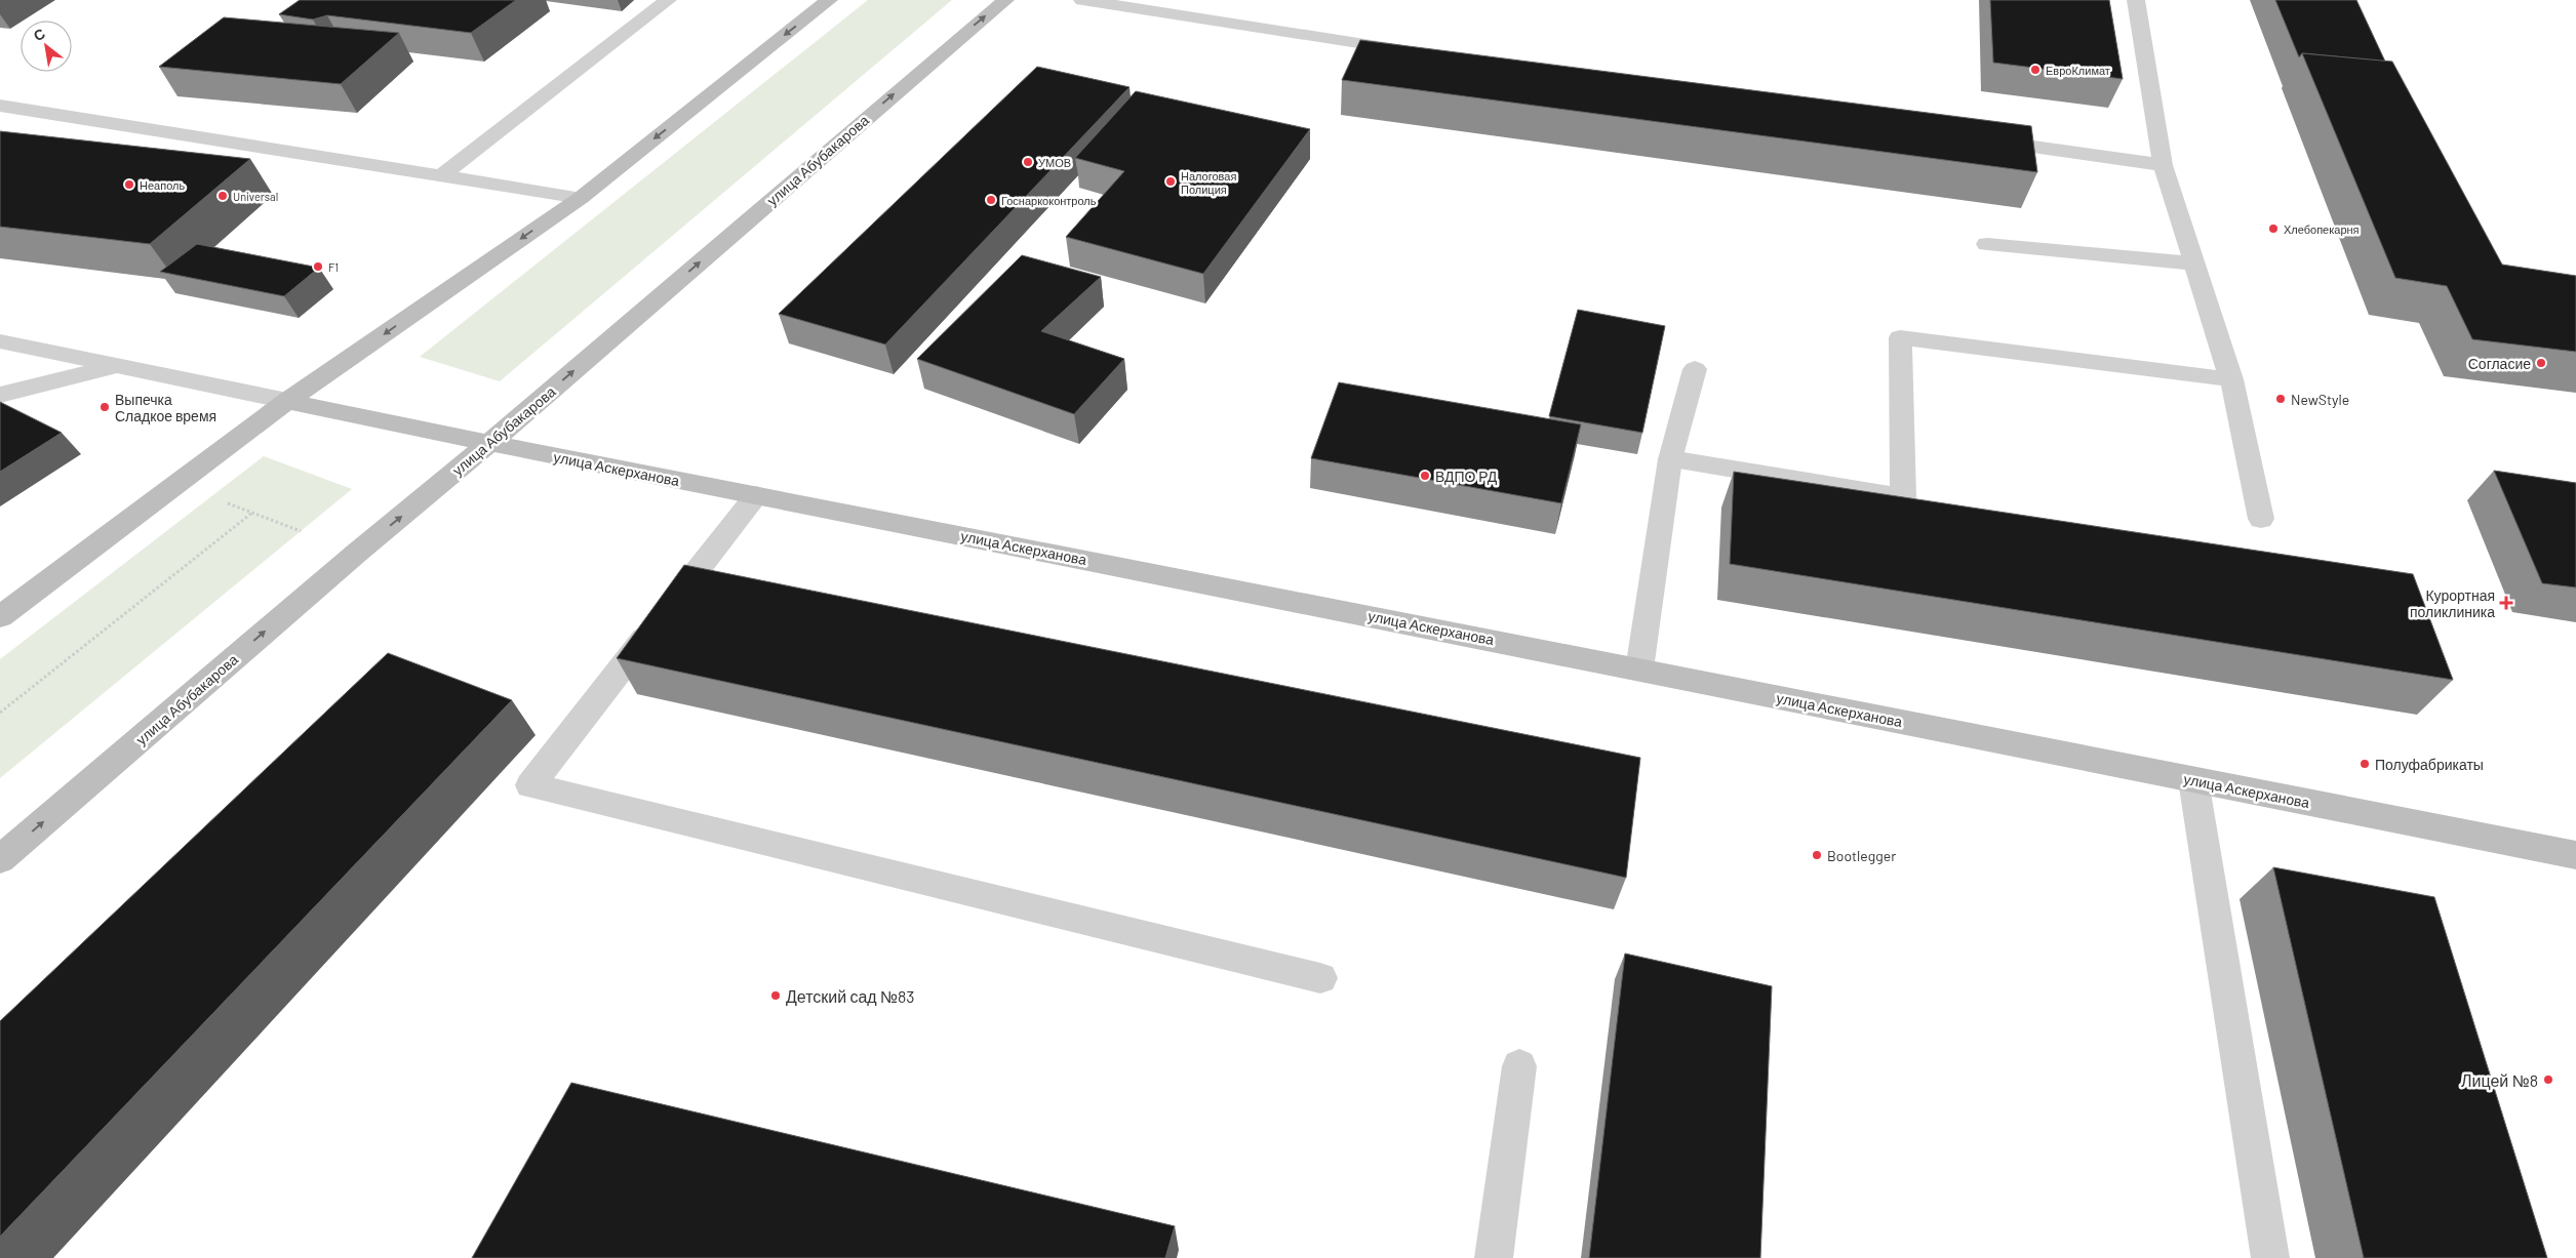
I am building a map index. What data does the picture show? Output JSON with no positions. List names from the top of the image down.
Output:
{
  "streets": {
    "main road": ["улица Абубакарова", "улица Аскерханова"]
  },
  "crossings": [
    ["улица Абубакарова", "улица Аскерханова"]
  ],
  "places": {
    "other": [
      "ЕвроКлимат",
      "УМОВ",
      "Налоговая Полиция",
      "Неаполь",
      "Universal",
      "Госнаркоконтроль",
      "Хлебопекарня",
      "F1",
      "Согласие",
      "NewStyle",
      "Выпечка Сладкое время",
      "ВДПО РД",
      "Полуфабрикаты",
      "Bootlegger",
      "Детский сад №83",
      "Лицей №8"
    ],
    "health": ["Курортная поликлиника"]
  },
  "north": "top left"
}
